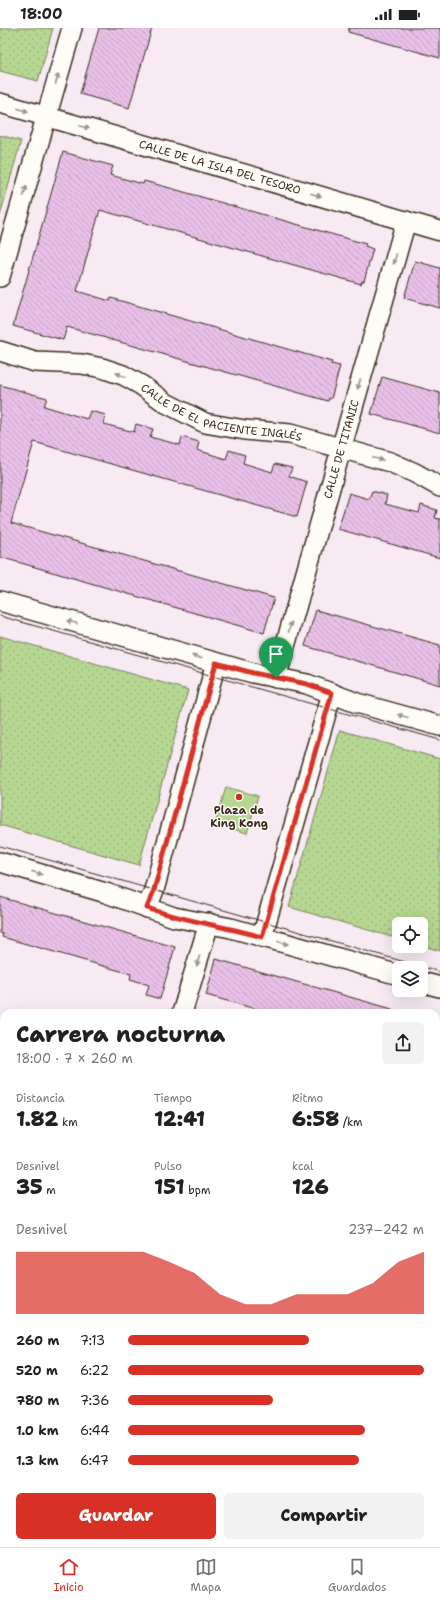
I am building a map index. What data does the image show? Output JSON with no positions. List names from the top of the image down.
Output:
{
  "streets": {
    "street": ["CALLE DE LA ISLA DEL TESORO", "CALLE DE EL PACIENTE INGLÉS", "CALLE DE TITANIC"]
  },
  "crossings": [
    ["CALLE DE LA ISLA DEL TESORO", "CALLE DE TITANIC"],
    ["CALLE DE EL PACIENTE INGLÉS", "CALLE DE TITANIC"]
  ],
  "one_way": ["CALLE DE LA ISLA DEL TESORO"],
  "places": ["Plaza de King Kong"],
  "page": {
    "status": "18:00",
    "heading": ["Carrera nocturna", "18:00 · 7 × 260 m"],
    "stats": [
      ["Distancia", "1.82 km"],
      ["Tiempo", "12:41"],
      ["Ritmo", "6:58 /km"],
      ["Desnivel", "35 m"],
      ["Pulso", "151 bpm"],
      ["kcal", "126"]
    ],
    "chart": ["Desnivel", "237–242 m"],
    "list": [
      {
        "name": "260 m",
        "note": "7:13"
      },
      {
        "name": "520 m",
        "note": "6:22"
      },
      {
        "name": "780 m",
        "note": "7:36"
      },
      {
        "name": "1.0 km",
        "note": "6:44"
      },
      {
        "name": "1.3 km",
        "note": "6:47"
      }
    ],
    "buttons": ["Guardar", "Compartir"],
    "tabs": ["Inicio", "Mapa", "Guardados"]
  }
}
